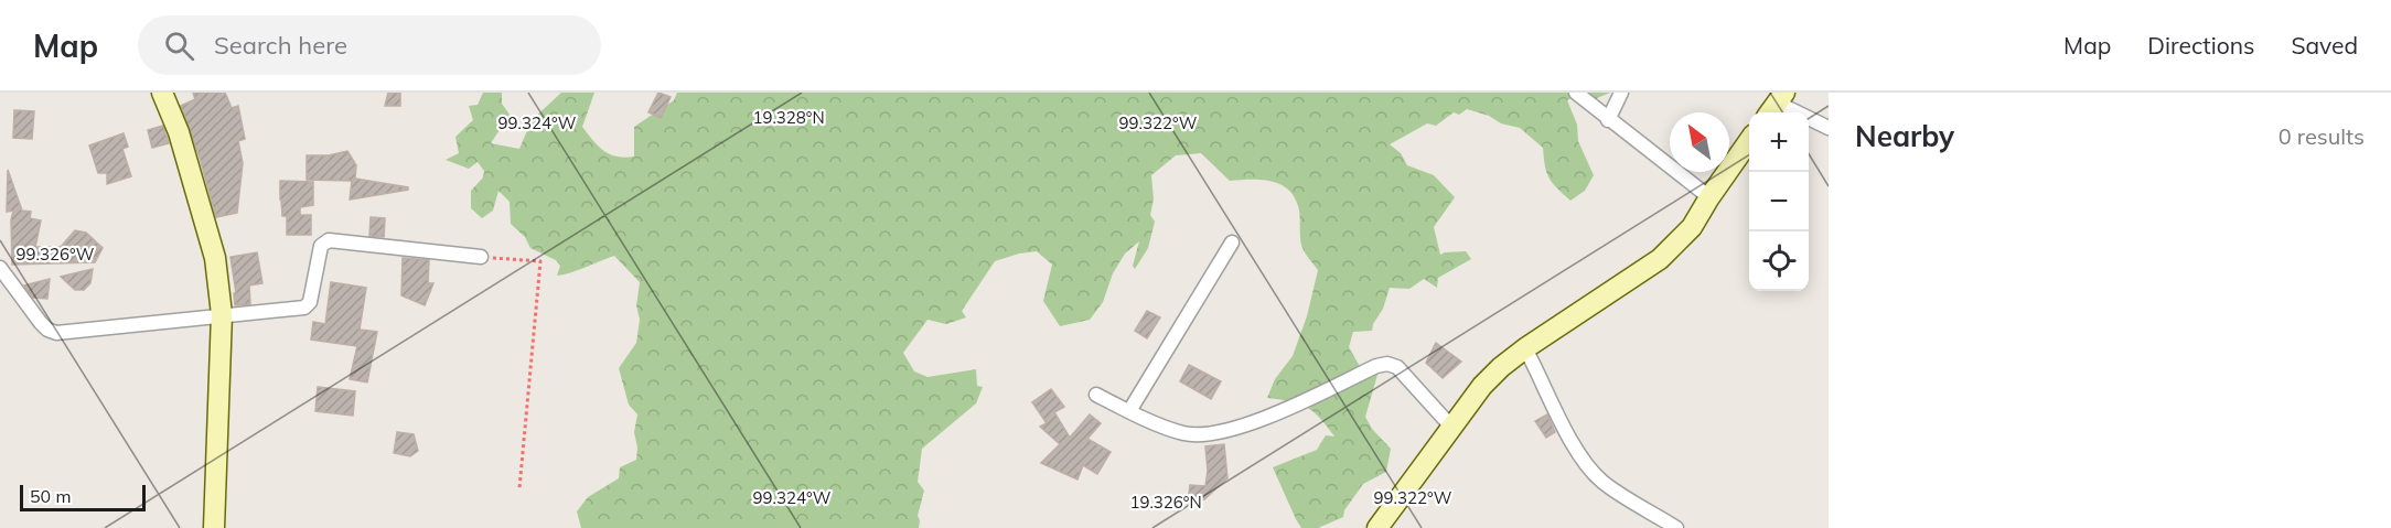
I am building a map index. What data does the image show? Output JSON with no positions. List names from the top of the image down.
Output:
{
  "scale_bar": "50 m",
  "north": "top left",
  "page": {
    "header": "Map",
    "search": "Search here",
    "nav": ["Map", "Directions", "Saved"],
    "heading": ["Nearby", "0 results"],
    "map_buttons": ["+", "−"],
    "scale": "50 m"
  },
  "coordinates": [
    "19.328°N",
    "99.322°W",
    "99.324°W",
    "99.326°W",
    "19.326°N"
  ]
}
